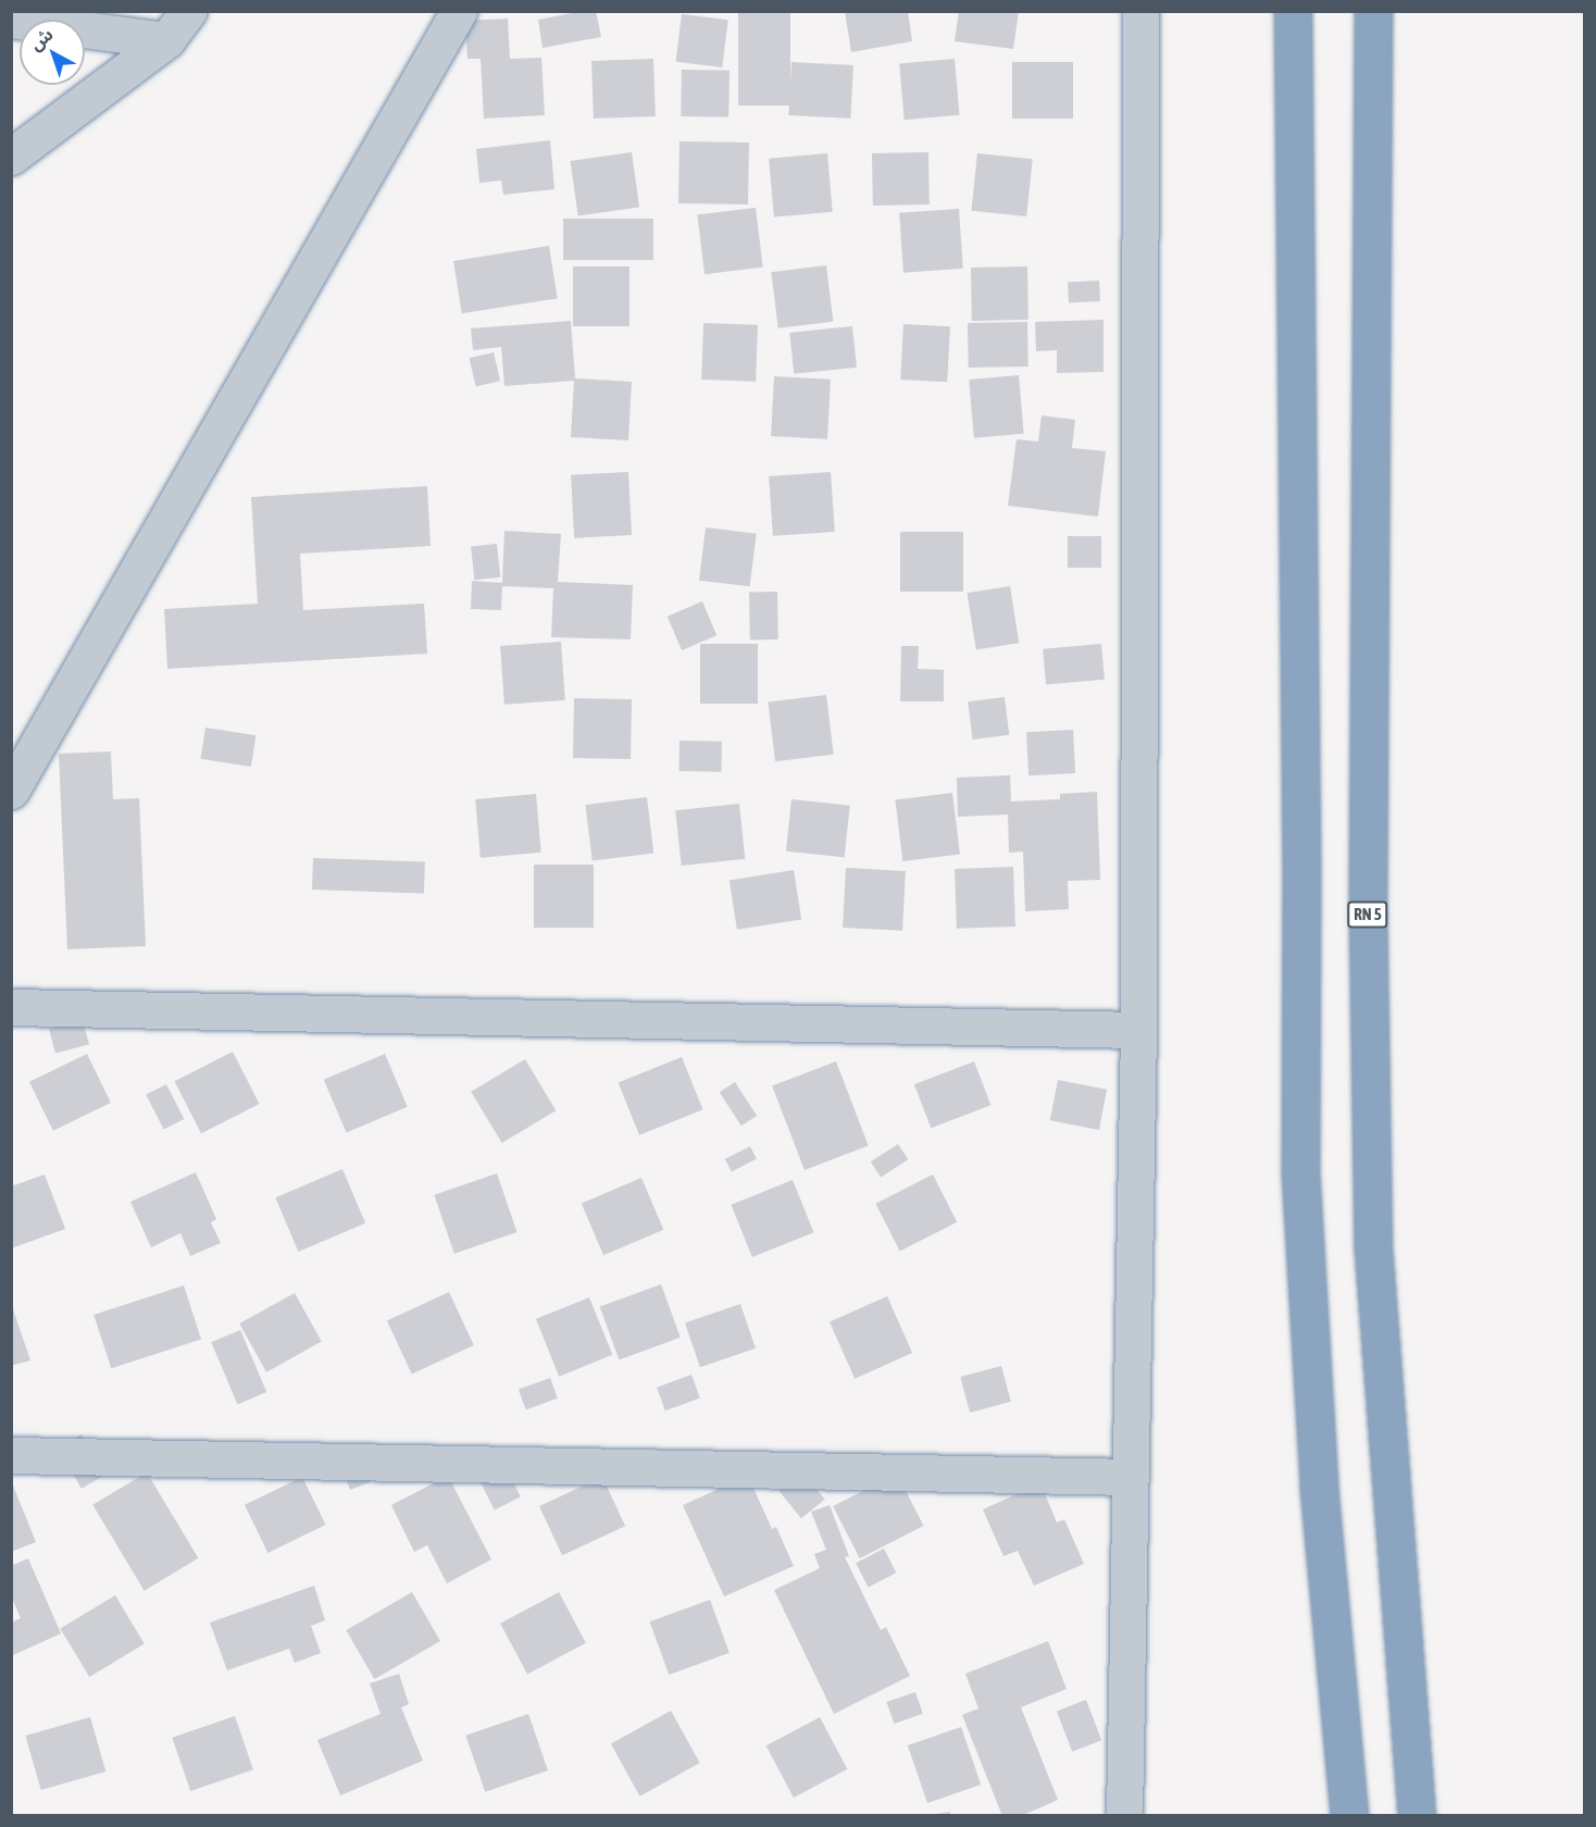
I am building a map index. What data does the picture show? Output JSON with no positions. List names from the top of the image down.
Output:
{
  "streets": {
    "highway": ["RN 5"]
  },
  "north": "top left"
}
